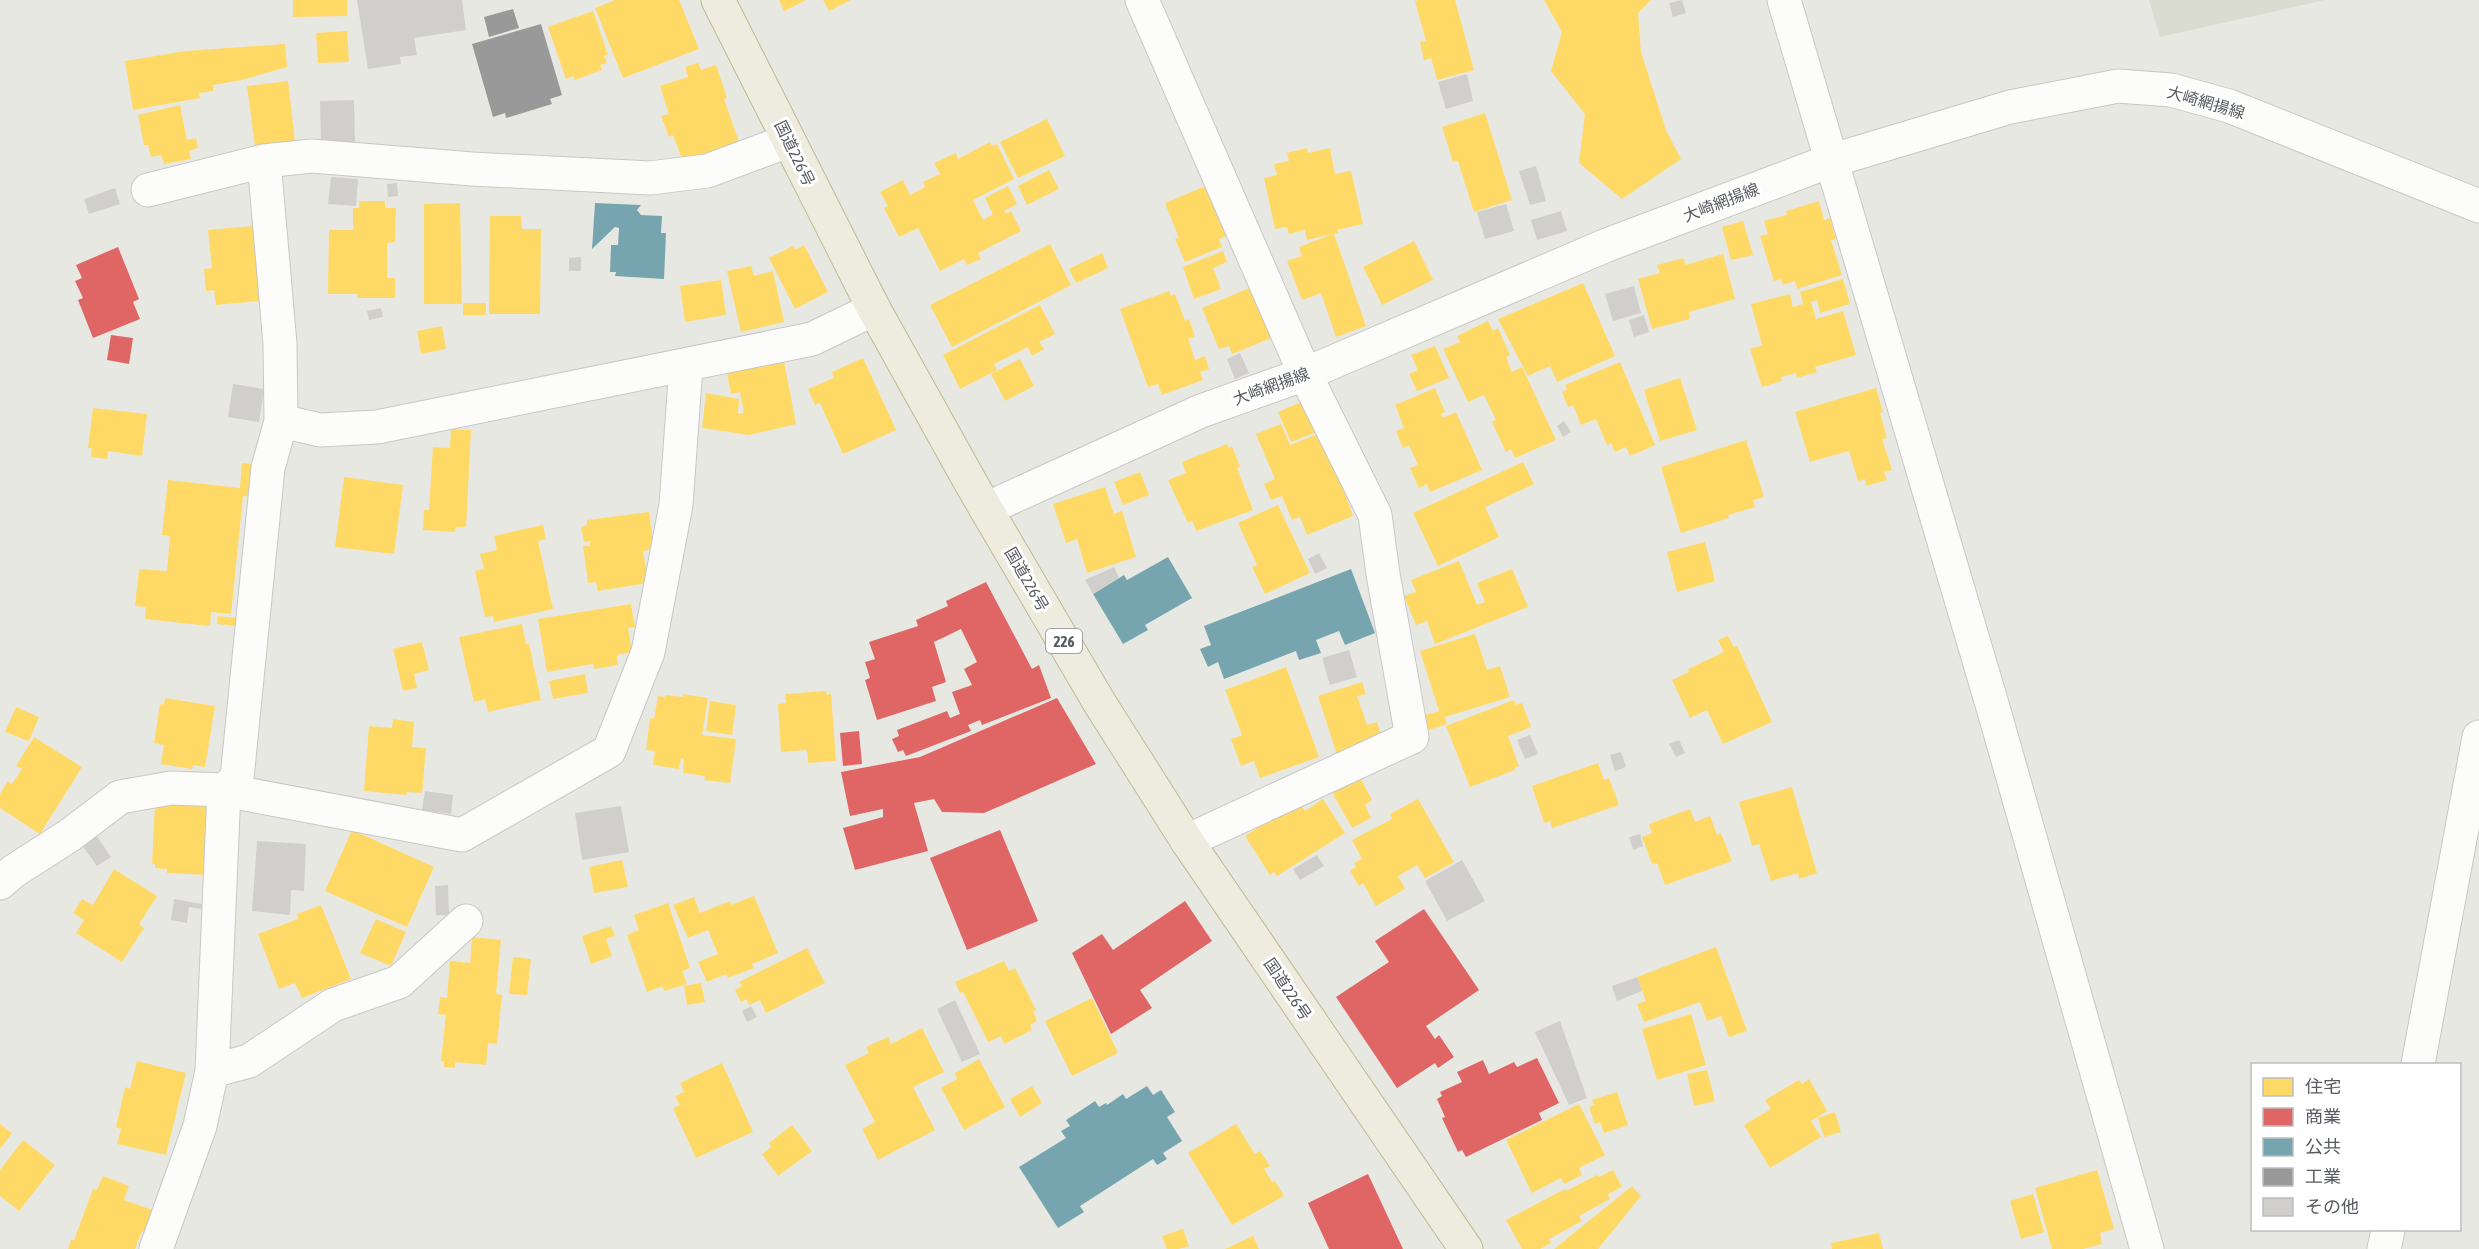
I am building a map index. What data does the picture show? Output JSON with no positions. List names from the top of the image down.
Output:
{
  "streets": {
    "highway": ["国道226号", "226"],
    "street": ["大崎網揚線"]
  },
  "crossings": [
    ["大崎網揚線", "国道226号"]
  ],
  "legend": [
    "住宅",
    "商業",
    "公共",
    "工業",
    "その他"
  ]
}
